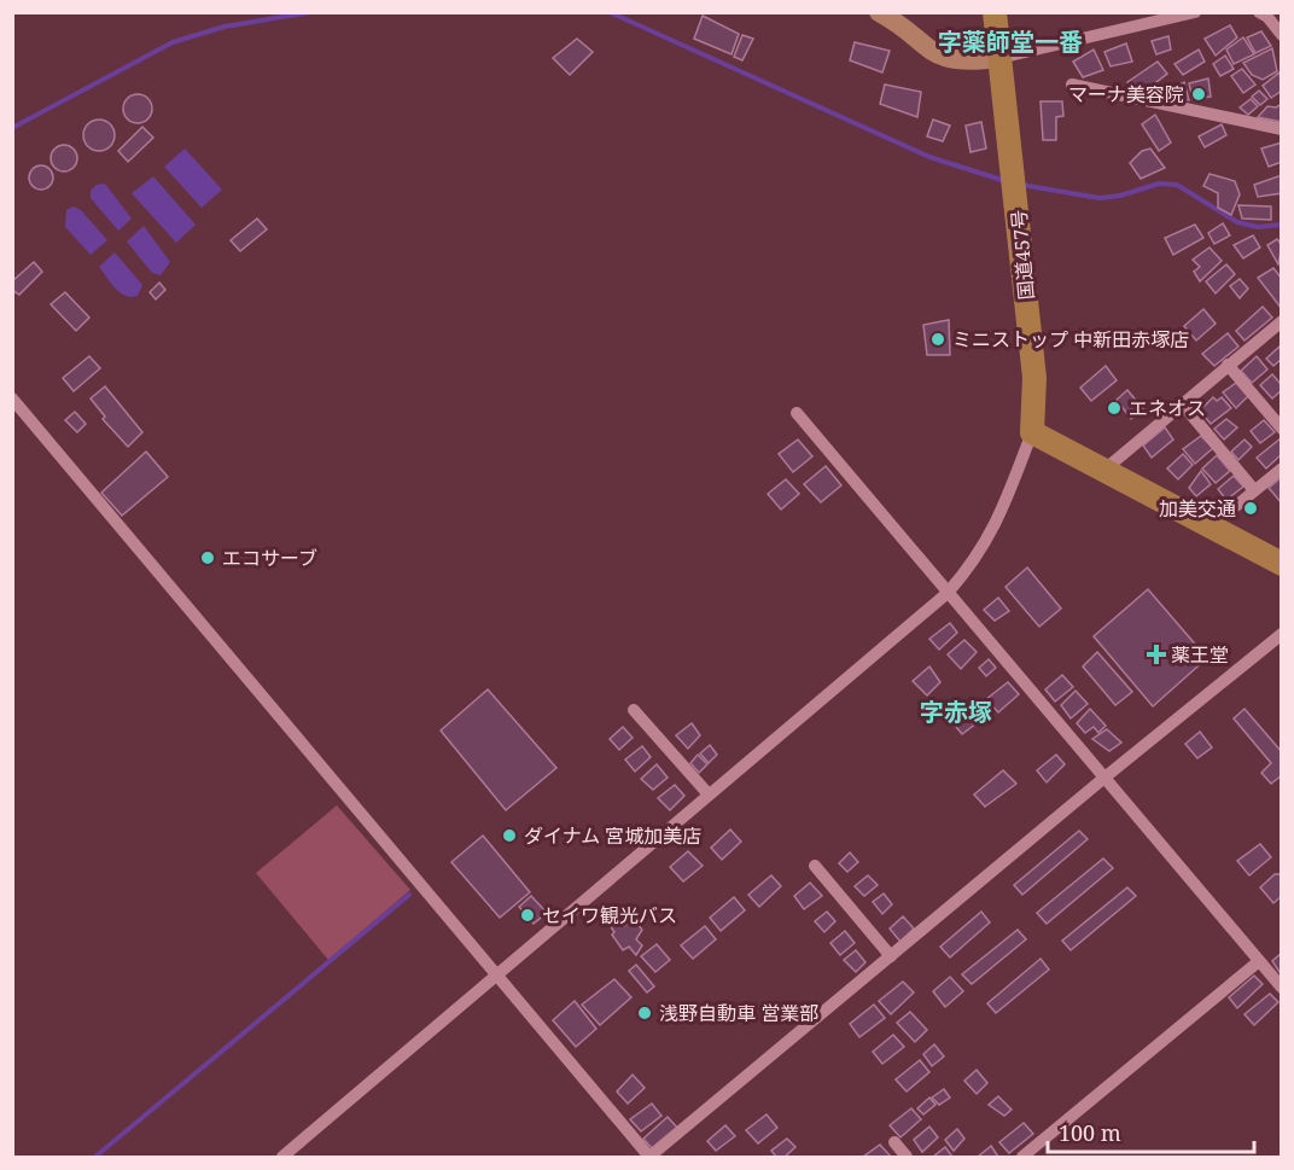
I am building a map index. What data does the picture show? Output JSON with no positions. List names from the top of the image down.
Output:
{
  "streets": {
    "highway": ["国道457号"]
  },
  "districts": ["字薬師堂一番", "字赤塚"],
  "places": {
    "other": [
      "マーナ美容院",
      "ミニストップ 中新田赤塚店",
      "エネオス",
      "加美交通",
      "エコサーブ",
      "ダイナム 宮城加美店",
      "セイワ観光バス",
      "浅野自動車 営業部"
    ],
    "health": ["薬王堂"]
  },
  "scale_bar": "100 m"
}
